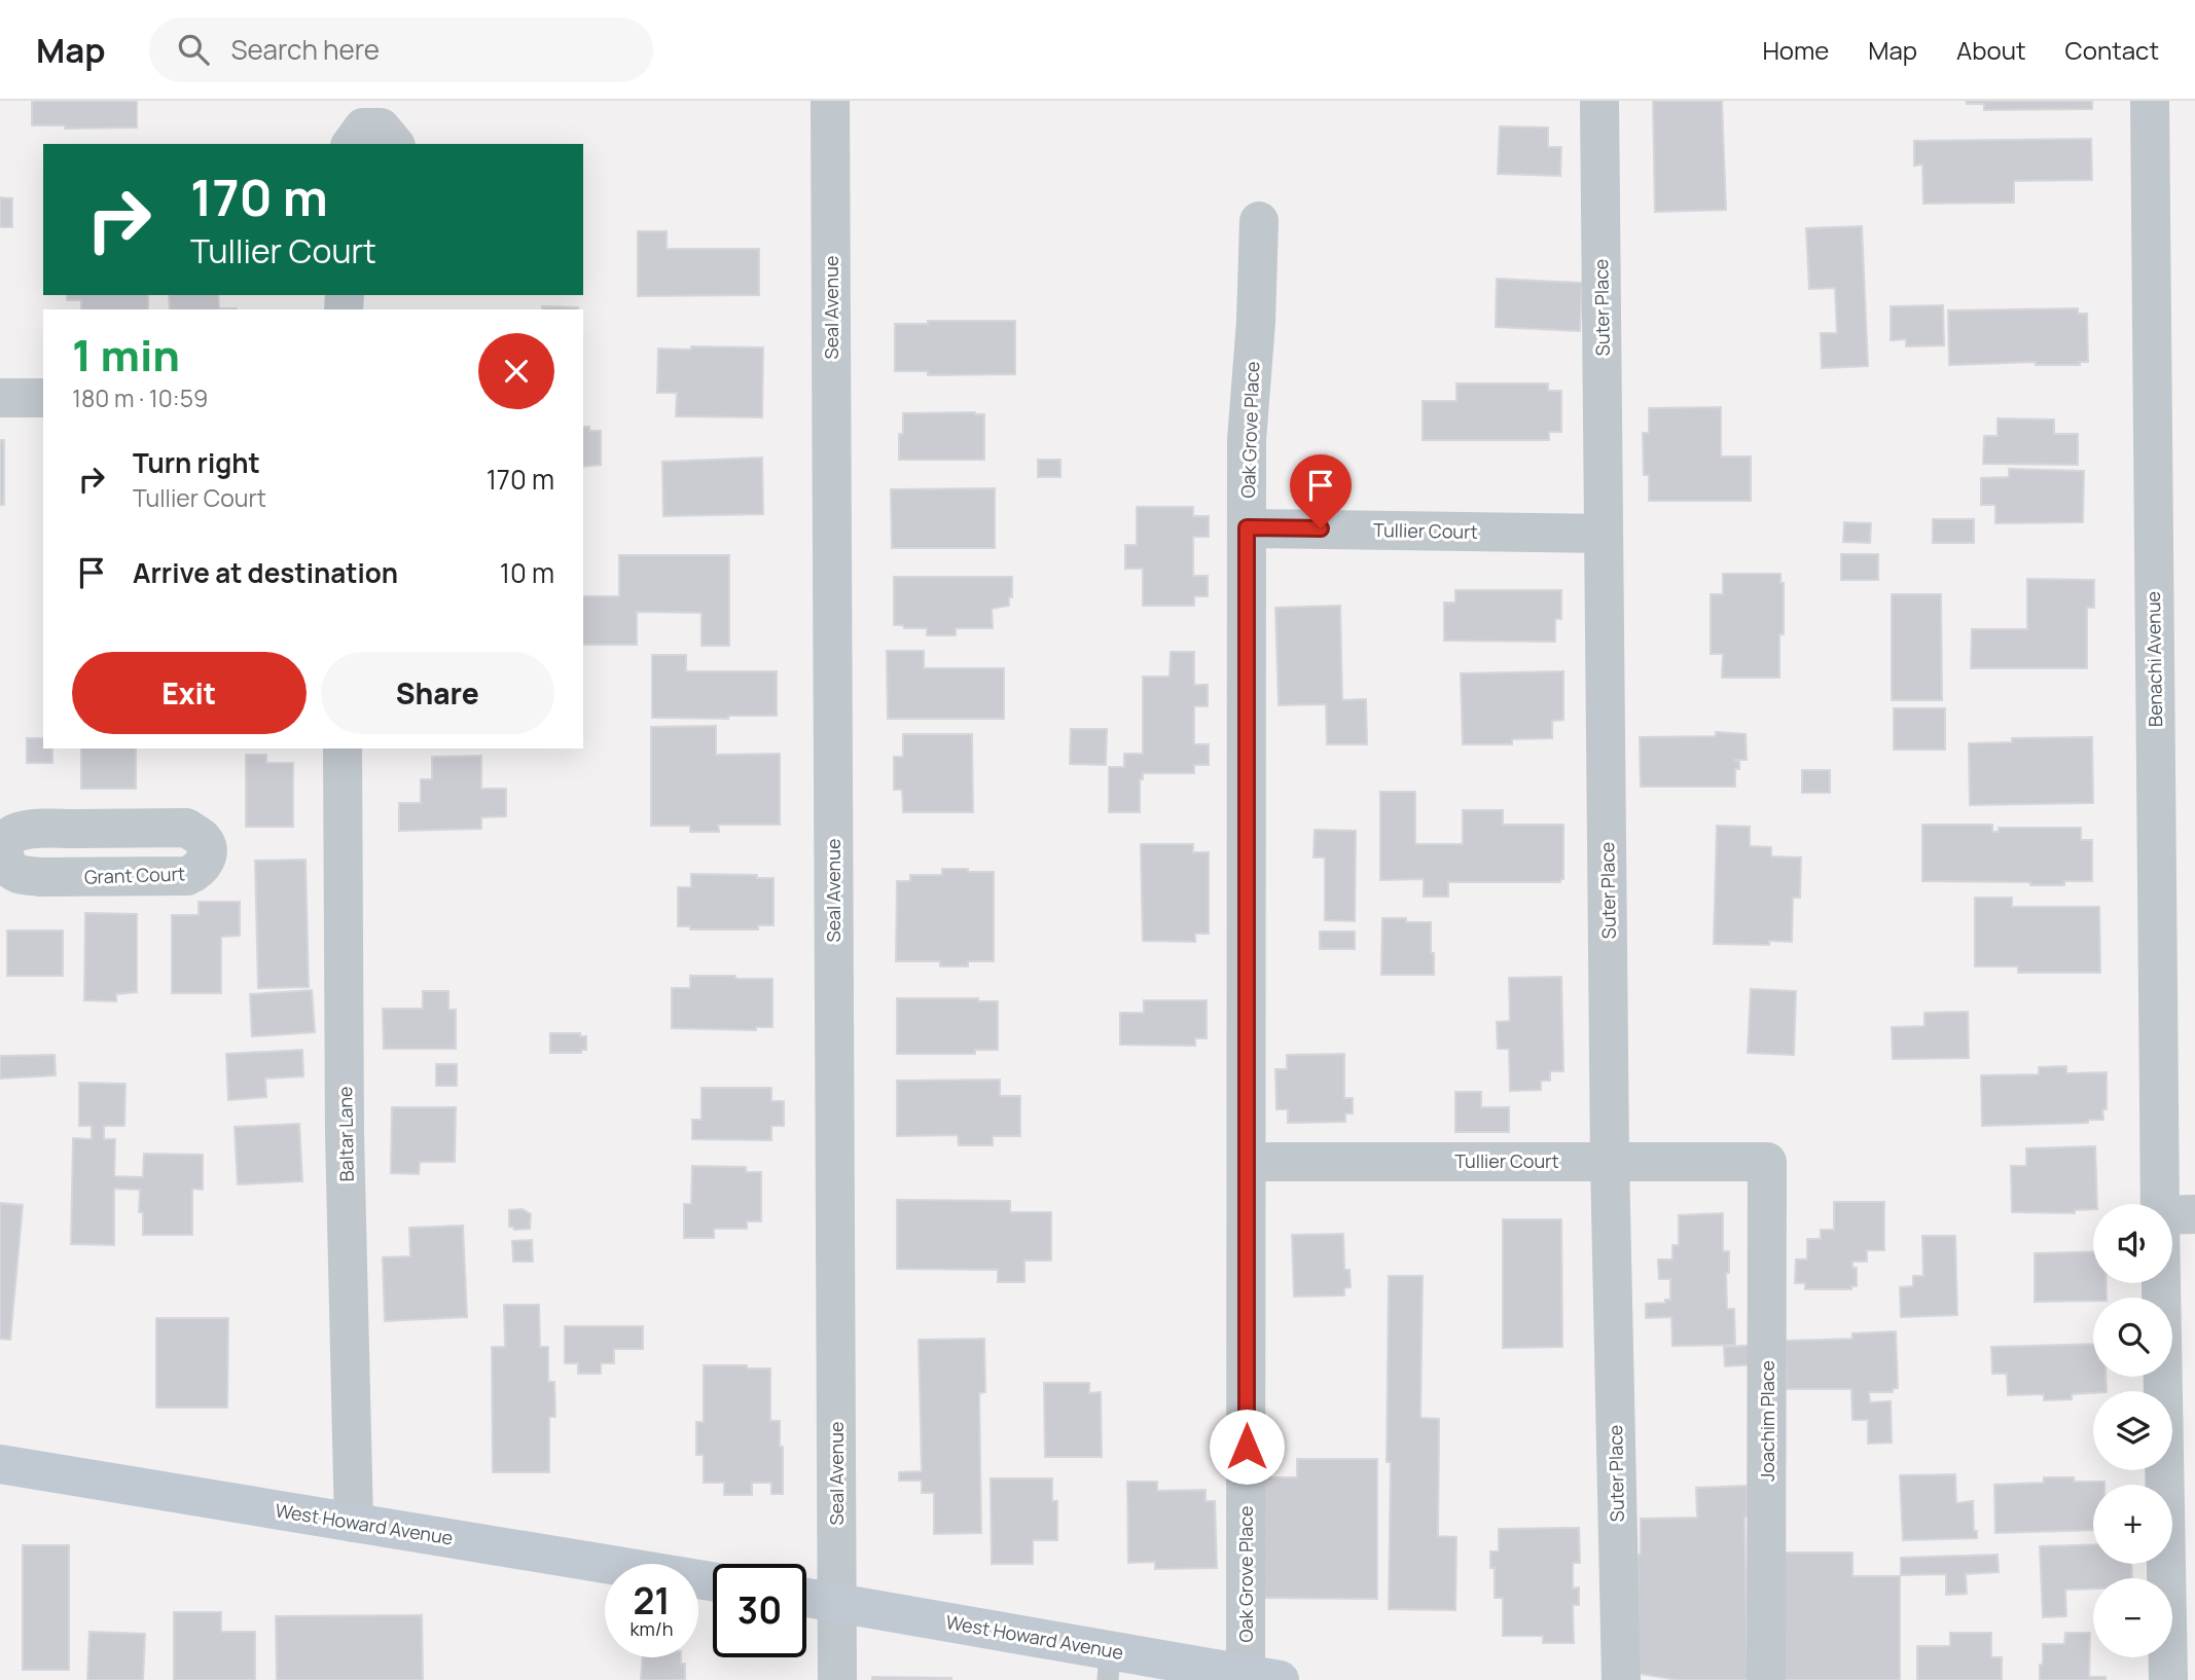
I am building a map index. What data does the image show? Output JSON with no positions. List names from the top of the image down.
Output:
{
  "streets": {
    "main road": ["West Howard Avenue"],
    "street": [
      "Seal Avenue",
      "Suter Place",
      "Oak Grove Place",
      "Tullier Court",
      "Benachi Avenue",
      "Baltar Lane",
      "Joachim Place"
    ]
  },
  "crossings": [
    ["Seal Avenue", "West Howard Avenue"],
    ["Suter Place", "Tullier Court"],
    ["Oak Grove Place", "Tullier Court"],
    ["Oak Grove Place", "West Howard Avenue"],
    ["Tullier Court", "Joachim Place"],
    ["Baltar Lane", "West Howard Avenue"]
  ],
  "page": {
    "header": "Map",
    "search": "Search here",
    "nav": [
      "Home",
      "Map",
      "About",
      "Contact"
    ],
    "turn": ["170 m", "Tullier Court"],
    "heading": ["1 min", "180 m · 10:59"],
    "list": [
      {
        "name": "Turn right",
        "note": "Tullier Court",
        "value": "170 m"
      },
      {
        "name": "Arrive at destination",
        "value": "10 m"
      }
    ],
    "buttons": ["Exit", "Share"],
    "map_buttons": ["+", "−"],
    "speed": "21 km/h",
    "limit": "30"
  }
}
